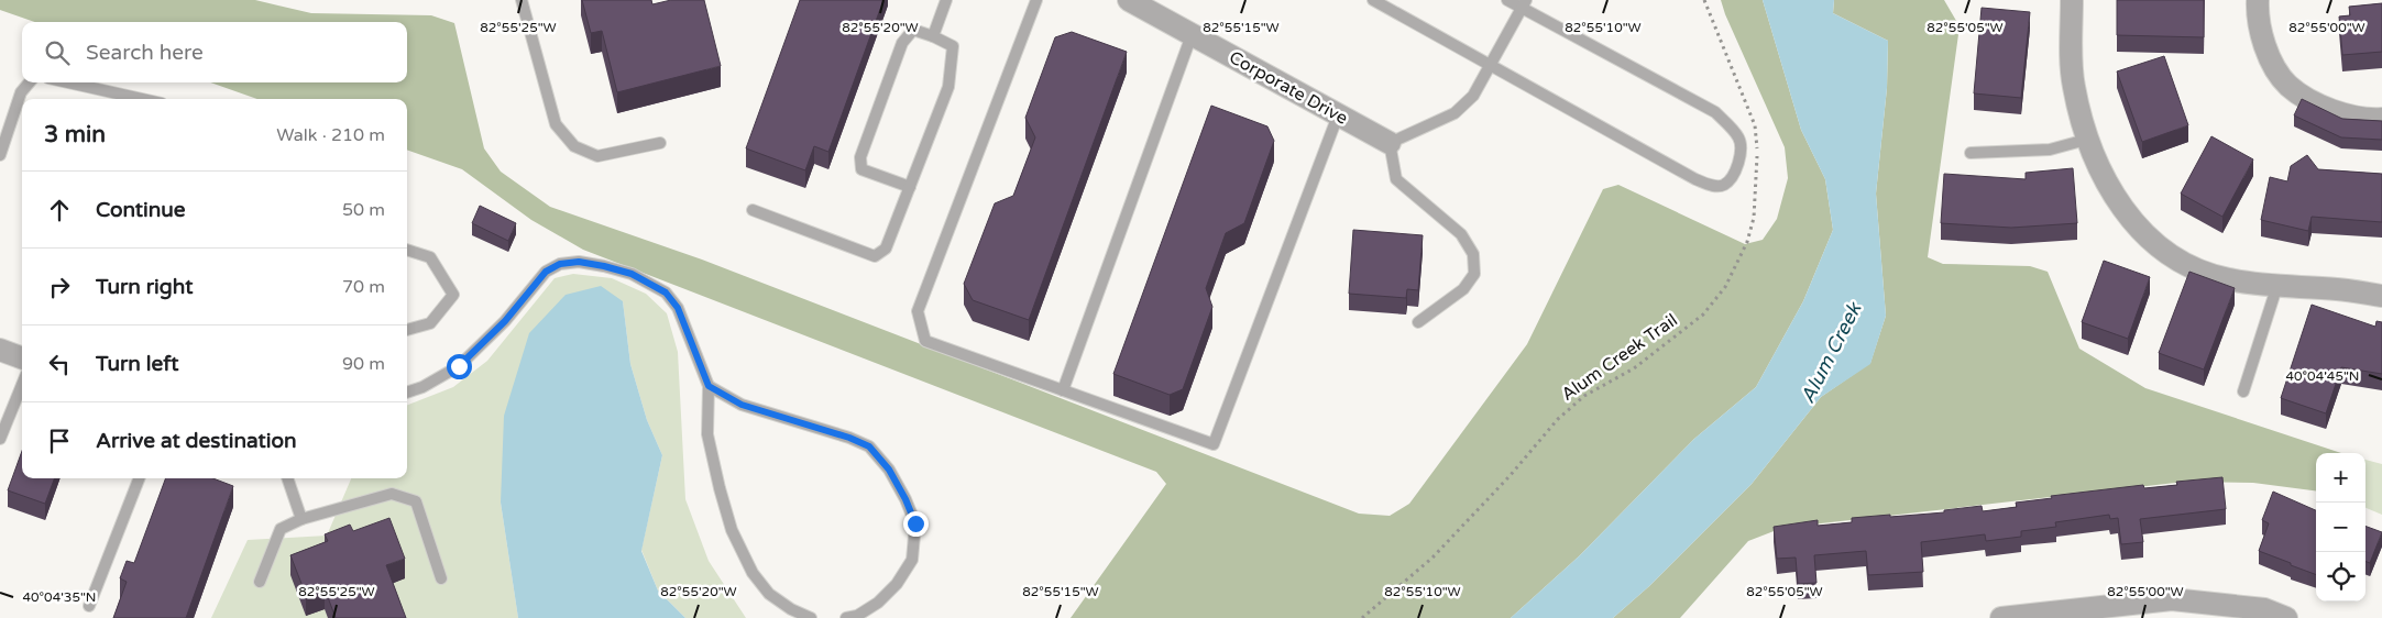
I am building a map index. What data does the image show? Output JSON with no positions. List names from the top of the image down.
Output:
{
  "streets": {
    "street": ["Corporate Drive"],
    "path": ["Alum Creek Trail"]
  },
  "water": ["Alum Creek"],
  "page": {
    "search": "Search here",
    "heading": ["3 min", "Walk · 210 m"],
    "list": [
      ["Continue", "50 m"],
      ["Turn right", "70 m"],
      ["Turn left", "90 m"],
      "Arrive at destination"
    ],
    "map_buttons": ["+", "−"]
  },
  "coordinates": [
    "82°55'25\"W",
    "82°55'20\"W",
    "82°55'15\"W",
    "82°55'10\"W",
    "82°55'05\"W",
    "82°55'00\"W",
    "40°04'45\"N",
    "40°04'35\"N"
  ]
}
